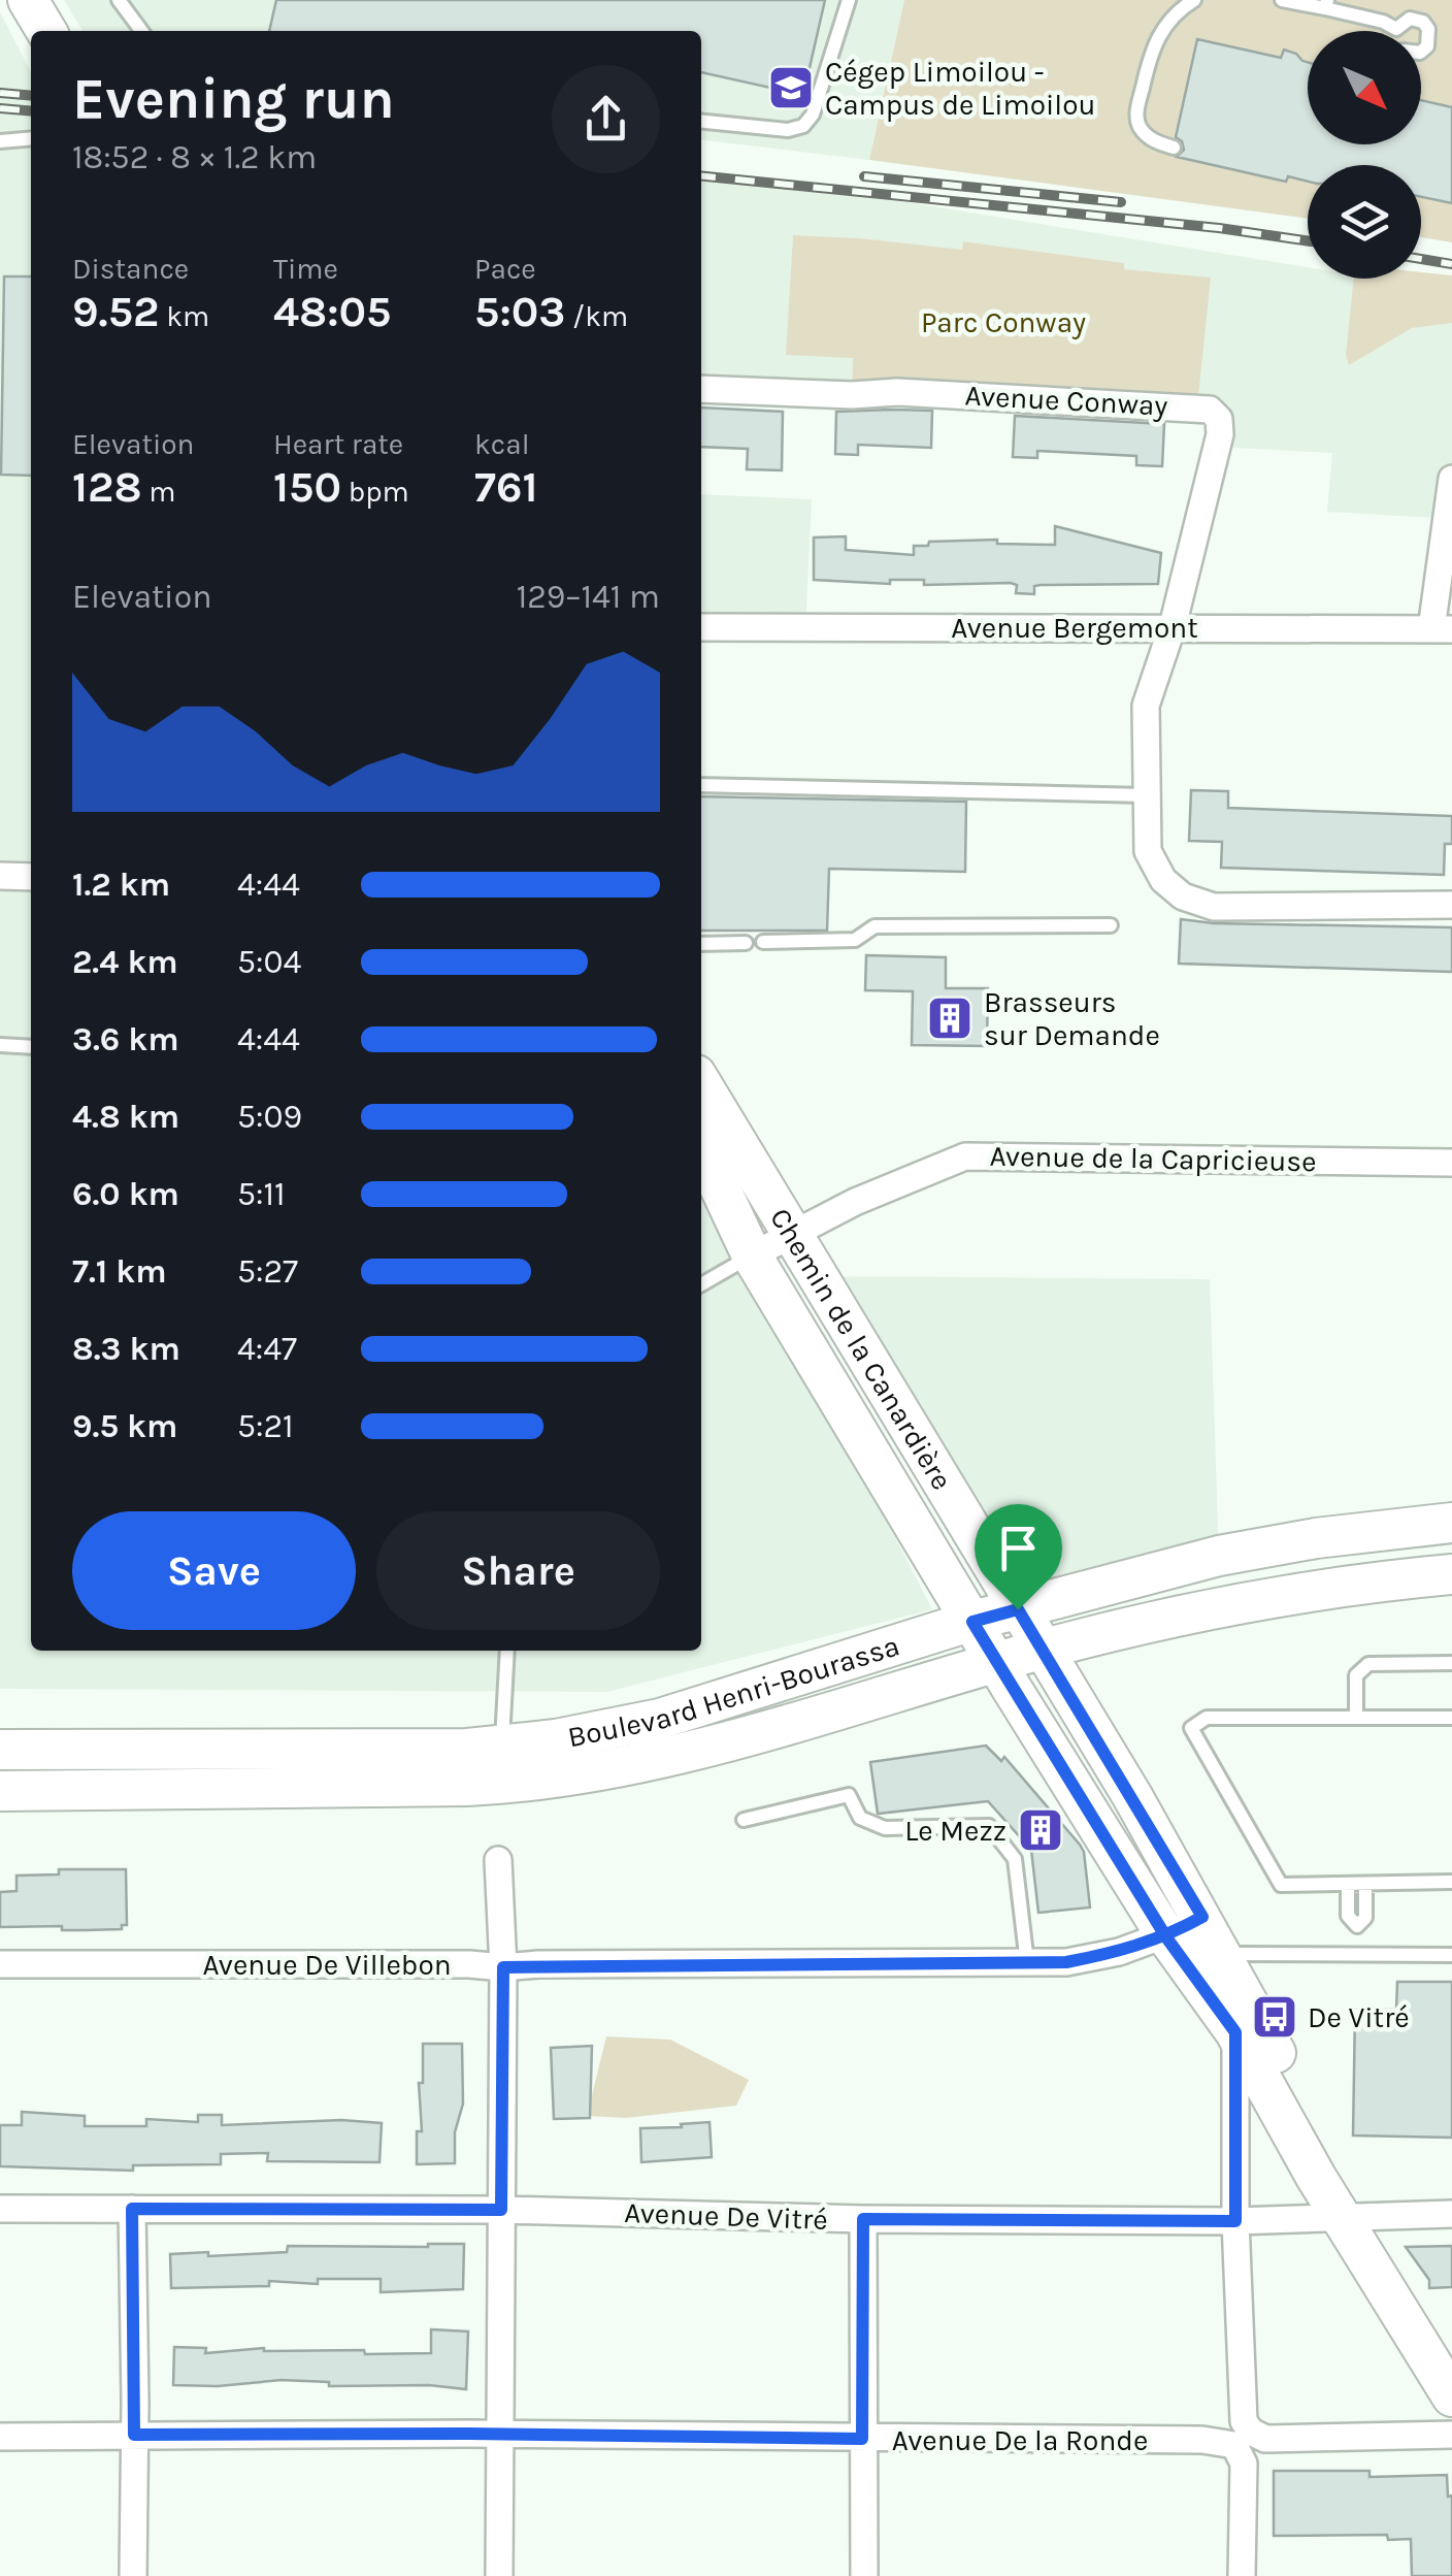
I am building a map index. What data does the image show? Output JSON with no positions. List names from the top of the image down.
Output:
{
  "streets": {
    "main road": ["Chemin de la Canardière", "Boulevard Henri-Bourassa"],
    "street": [
      "Avenue Conway",
      "Avenue Bergemont",
      "Avenue de la Capricieuse",
      "Avenue De Villebon",
      "Avenue De Vitré",
      "Avenue De la Ronde"
    ]
  },
  "crossings": [
    ["Avenue Conway", "Avenue Bergemont"],
    ["Avenue de la Capricieuse", "Chemin de la Canardière"],
    ["Chemin de la Canardière", "Boulevard Henri-Bourassa"],
    ["Chemin de la Canardière", "Avenue De Villebon"],
    ["Chemin de la Canardière", "Avenue De Vitré"]
  ],
  "parks": ["Parc Conway"],
  "places": {
    "school or university": ["Cégep Limoilou - Campus de Limoilou"],
    "building": ["Brasseurs sur Demande", "Le Mezz"],
    "bus stop": ["De Vitré"]
  },
  "north": "bottom right",
  "page": {
    "heading": ["Evening run", "18:52 · 8 × 1.2 km"],
    "stats": [
      ["Distance", "9.52 km"],
      ["Time", "48:05"],
      ["Pace", "5:03 /km"],
      ["Elevation", "128 m"],
      ["Heart rate", "150 bpm"],
      ["kcal", "761"]
    ],
    "chart": ["Elevation", "129–141 m"],
    "list": [
      {
        "name": "1.2 km",
        "note": "4:44"
      },
      {
        "name": "2.4 km",
        "note": "5:04"
      },
      {
        "name": "3.6 km",
        "note": "4:44"
      },
      {
        "name": "4.8 km",
        "note": "5:09"
      },
      {
        "name": "6.0 km",
        "note": "5:11"
      },
      {
        "name": "7.1 km",
        "note": "5:27"
      },
      {
        "name": "8.3 km",
        "note": "4:47"
      },
      {
        "name": "9.5 km",
        "note": "5:21"
      }
    ],
    "buttons": ["Save", "Share"]
  }
}
